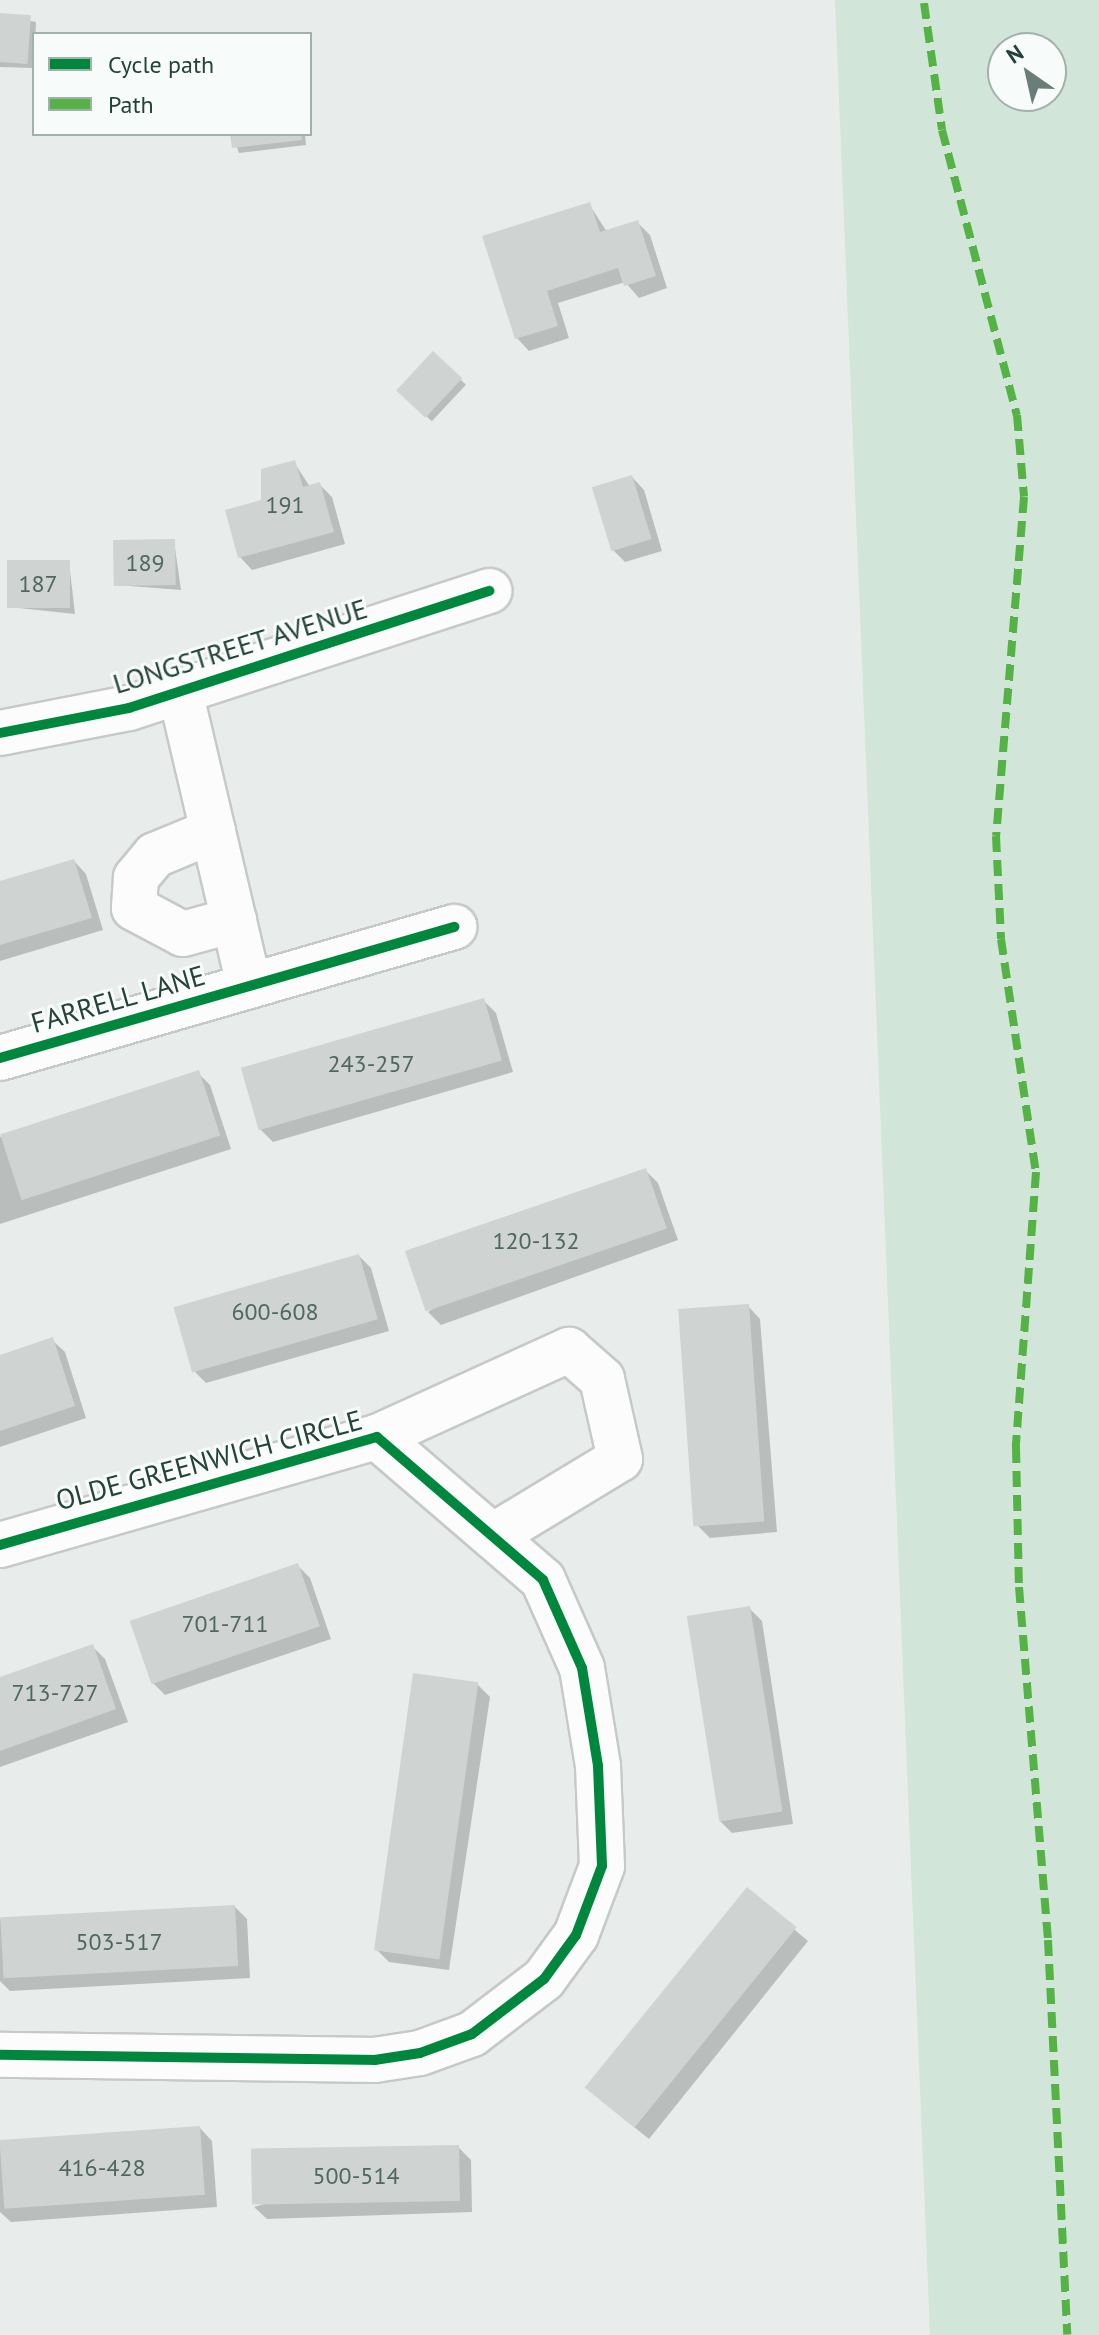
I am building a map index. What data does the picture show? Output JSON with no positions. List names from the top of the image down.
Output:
{
  "streets": {
    "street": ["LONGSTREET AVENUE", "FARRELL LANE", "OLDE GREENWICH CIRCLE"]
  },
  "crossings": [
    ["LONGSTREET AVENUE", "FARRELL LANE"]
  ],
  "house_numbers": [
    "191",
    "189",
    "187",
    "243-257",
    "120-132",
    "600-608",
    "701-711",
    "713-727",
    "503-517",
    "416-428",
    "500-514"
  ],
  "legend": ["Cycle path", "Path"],
  "north": "top left"
}
